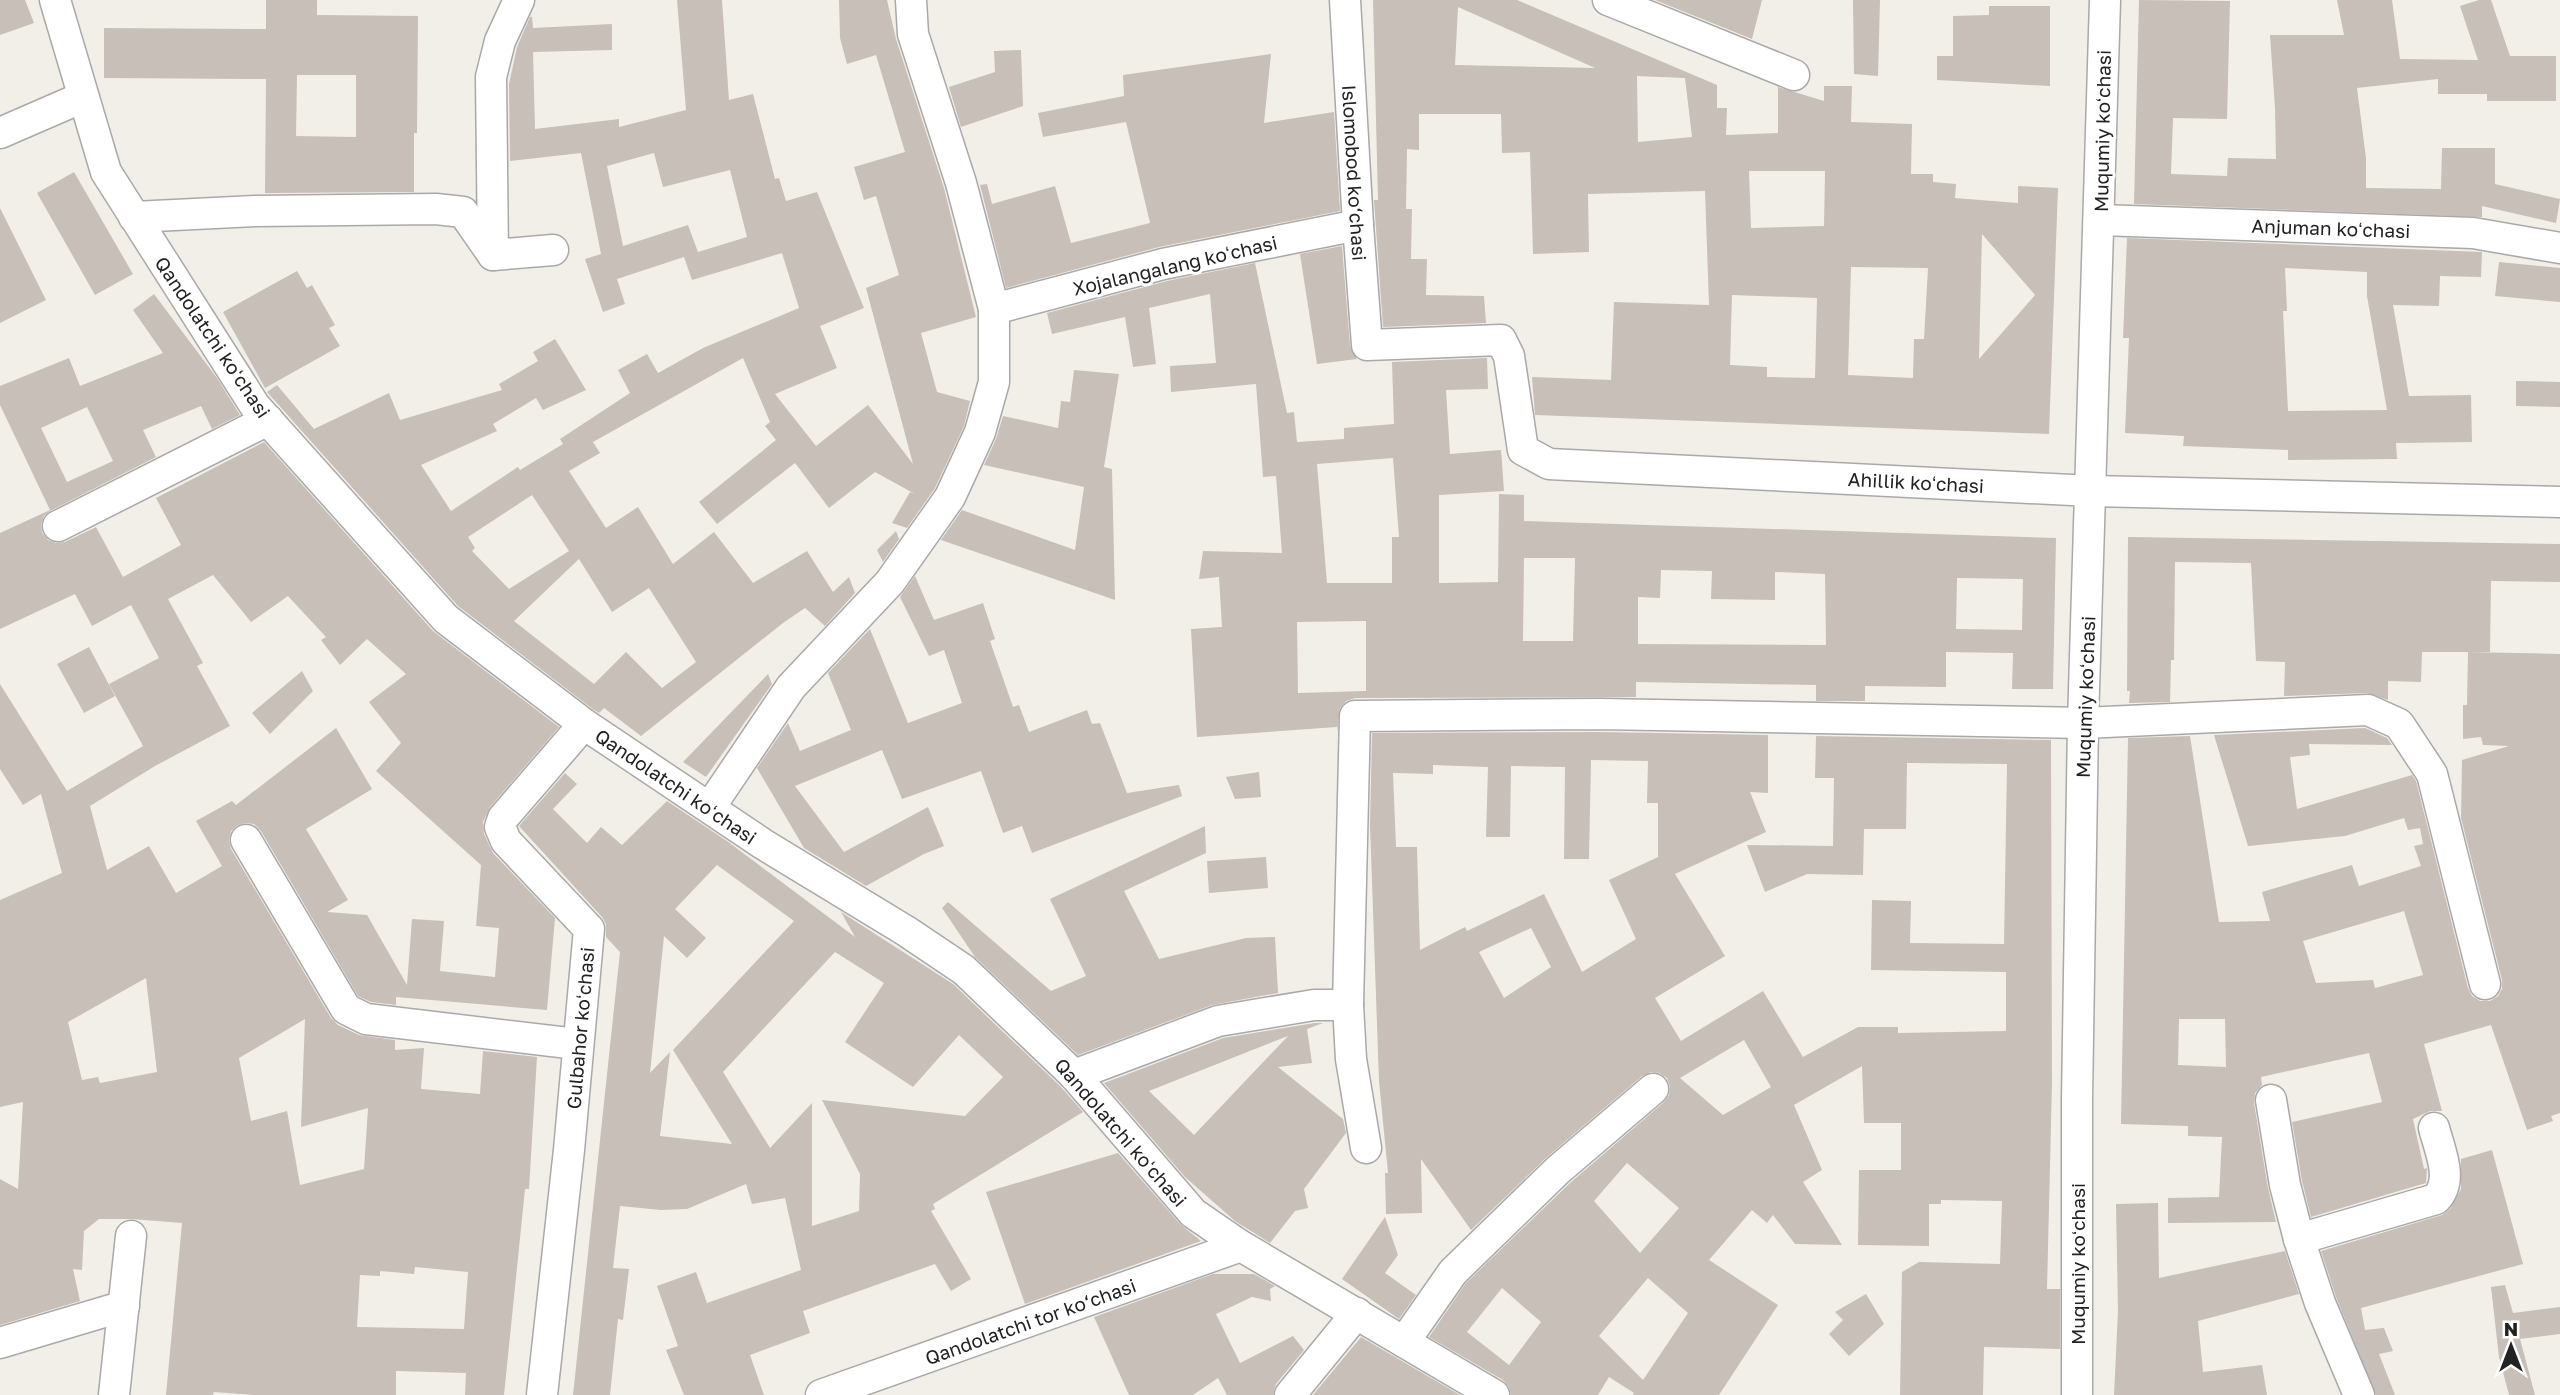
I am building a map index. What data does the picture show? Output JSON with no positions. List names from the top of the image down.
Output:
{
  "streets": {
    "street": [
      "Muqumiy koʻchasi",
      "Islomobod ko‘chasi",
      "Anjuman koʻchasi",
      "Xojalangalang koʻchasi",
      "Qandolatchi koʻchasi",
      "Ahillik koʻchasi",
      "Gulbahor koʻchasi",
      "Qandolatchi tor ko‘chasi"
    ]
  },
  "crossings": [
    ["Muqumiy koʻchasi", "Anjuman koʻchasi"],
    ["Muqumiy koʻchasi", "Ahillik koʻchasi"],
    ["Islomobod ko‘chasi", "Xojalangalang koʻchasi"],
    ["Islomobod ko‘chasi", "Ahillik koʻchasi"],
    ["Qandolatchi koʻchasi", "Gulbahor koʻchasi"],
    ["Qandolatchi koʻchasi", "Qandolatchi tor ko‘chasi"]
  ],
  "north": "top"
}
